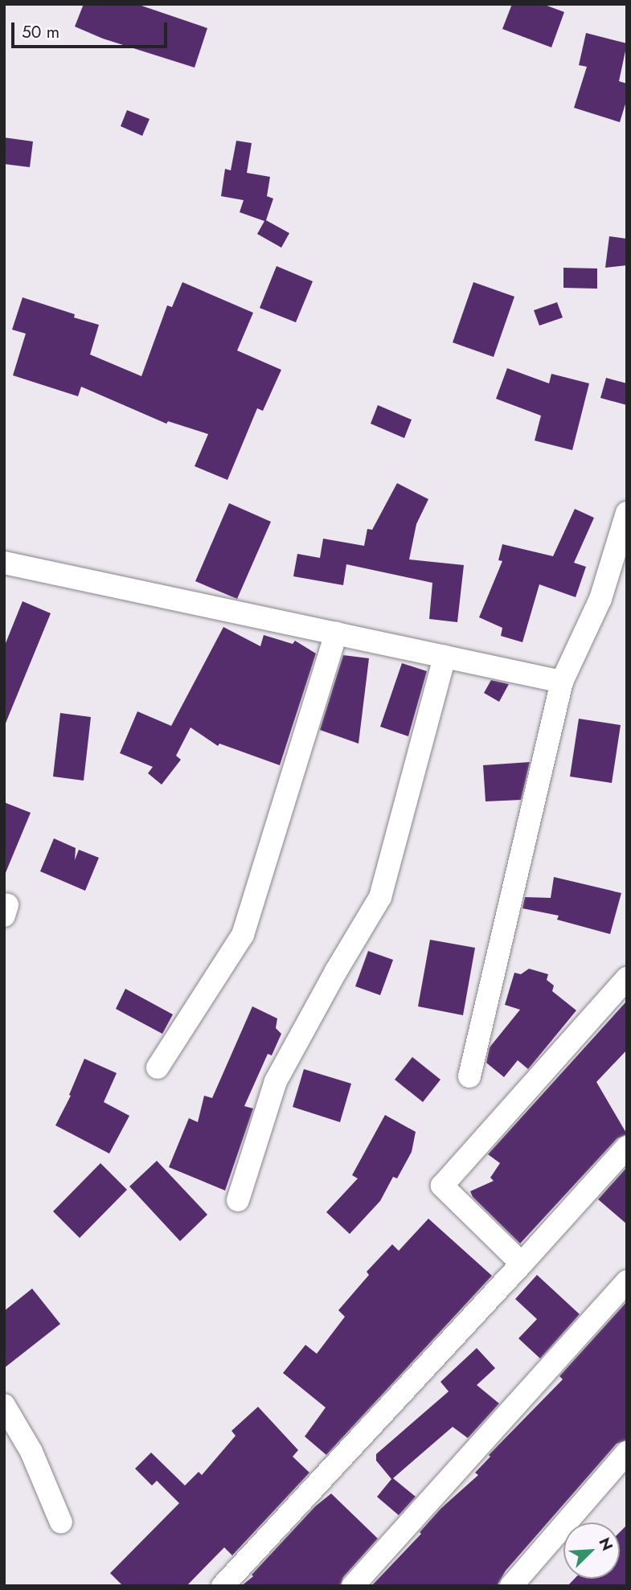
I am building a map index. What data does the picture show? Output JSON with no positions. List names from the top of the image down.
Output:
{
  "scale_bar": "50 m",
  "north": "top right"
}
